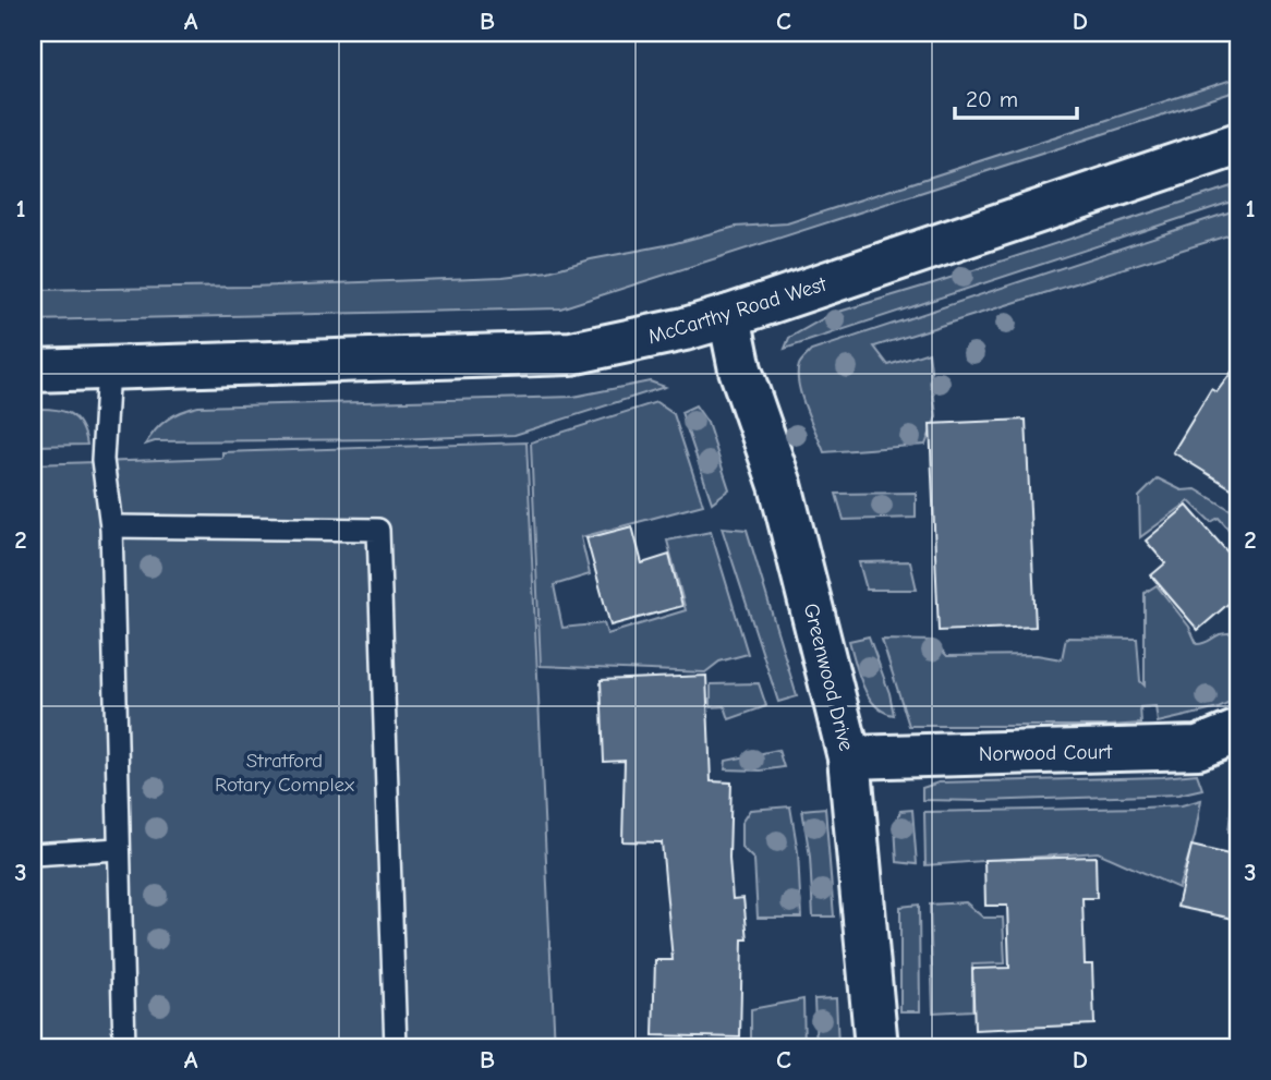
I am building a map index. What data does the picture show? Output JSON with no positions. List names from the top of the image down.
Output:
{
  "streets": {
    "street": ["McCarthy Road West", "Greenwood Drive", "Norwood Court"]
  },
  "crossings": [
    ["McCarthy Road West", "Greenwood Drive"],
    ["Greenwood Drive", "Norwood Court"]
  ],
  "parks": ["Stratford Rotary Complex"],
  "scale_bar": "20 m",
  "grid": {
    "columns": [
      "A",
      "B",
      "C",
      "D"
    ],
    "rows": ["1", "2", "3"]
  }
}
